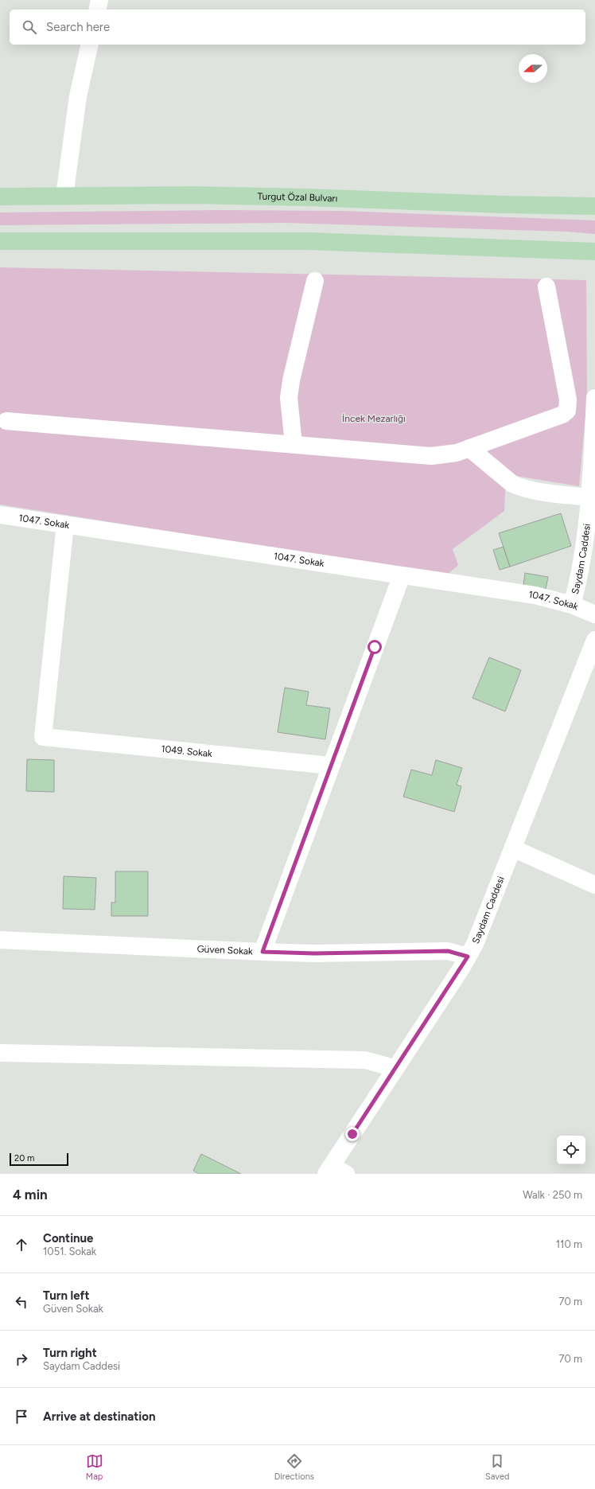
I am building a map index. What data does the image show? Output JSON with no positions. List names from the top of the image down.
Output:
{
  "streets": {
    "main road": ["Turgut Özal Bulvarı"],
    "street": [
      "1047. Sokak",
      "Saydam Caddesi",
      "1049. Sokak",
      "Güven Sokak"
    ]
  },
  "crossings": [
    ["1047. Sokak", "Saydam Caddesi"],
    ["1047. Sokak", "1049. Sokak"],
    ["Saydam Caddesi", "Güven Sokak"]
  ],
  "parks": ["İncek Mezarlığı"],
  "scale_bar": "20 m",
  "north": "left",
  "page": {
    "search": "Search here",
    "scale": "20 m",
    "heading": ["4 min", "Walk · 250 m"],
    "list": [
      ["Continue", "1051. Sokak", "110 m"],
      ["Turn left", "Güven Sokak", "70 m"],
      ["Turn right", "Saydam Caddesi", "70 m"],
      "Arrive at destination"
    ],
    "nav": ["Map", "Directions", "Saved"]
  }
}
